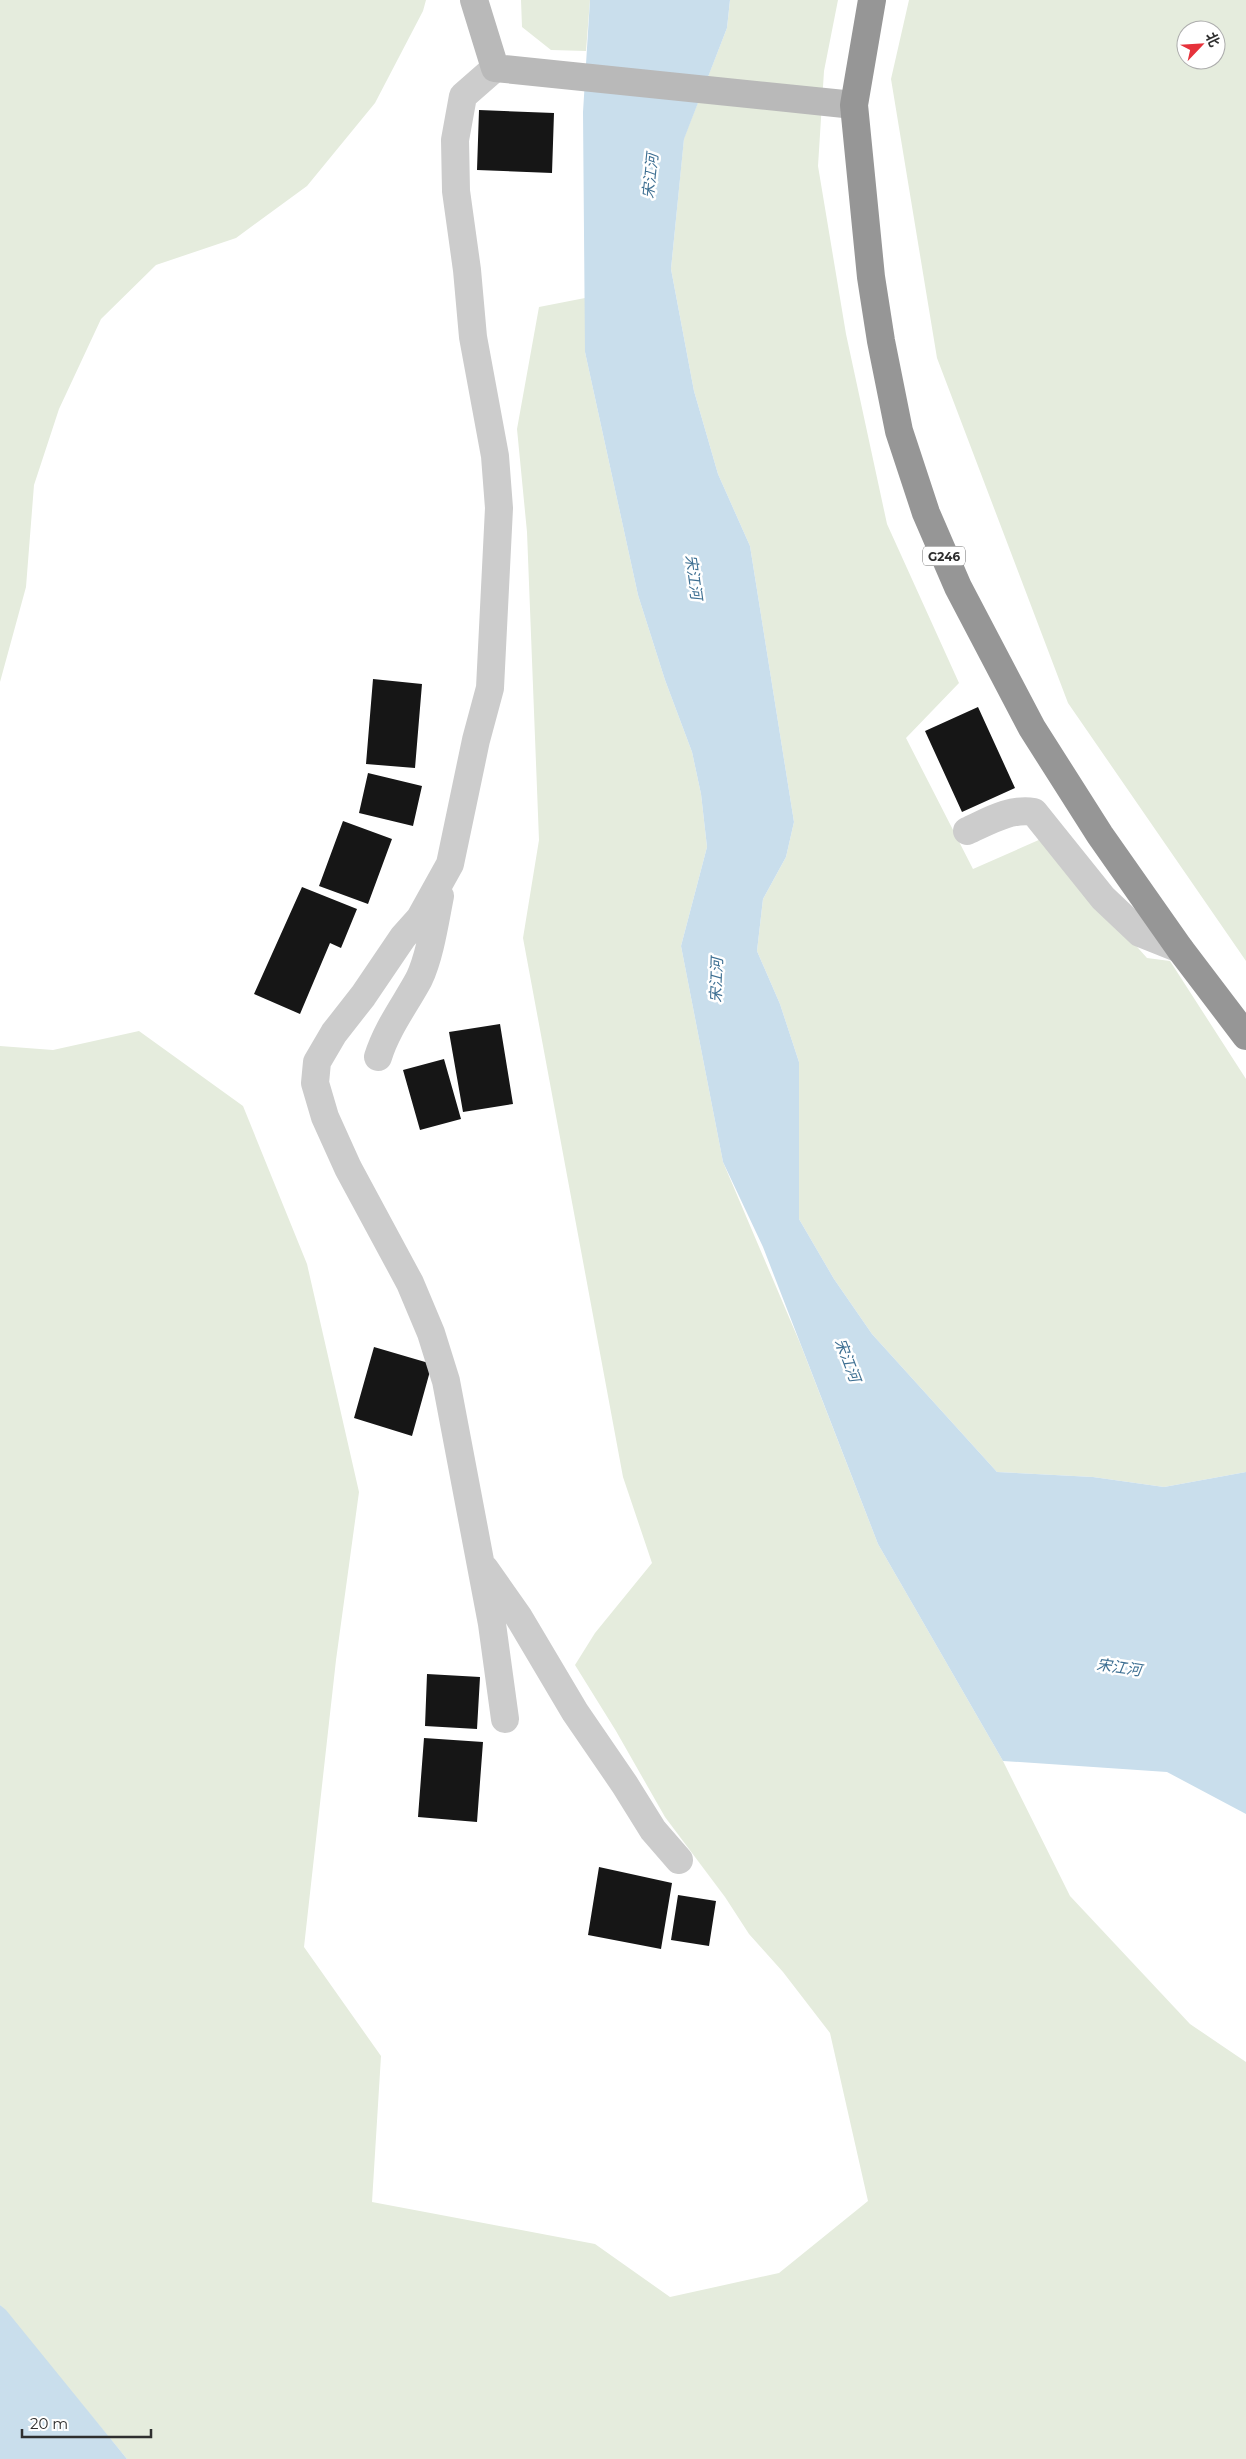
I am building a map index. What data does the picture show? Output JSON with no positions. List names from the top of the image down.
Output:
{
  "streets": {
    "highway": ["G246"]
  },
  "water": ["宋江河"],
  "scale_bar": "20 m",
  "north": "top right"
}
